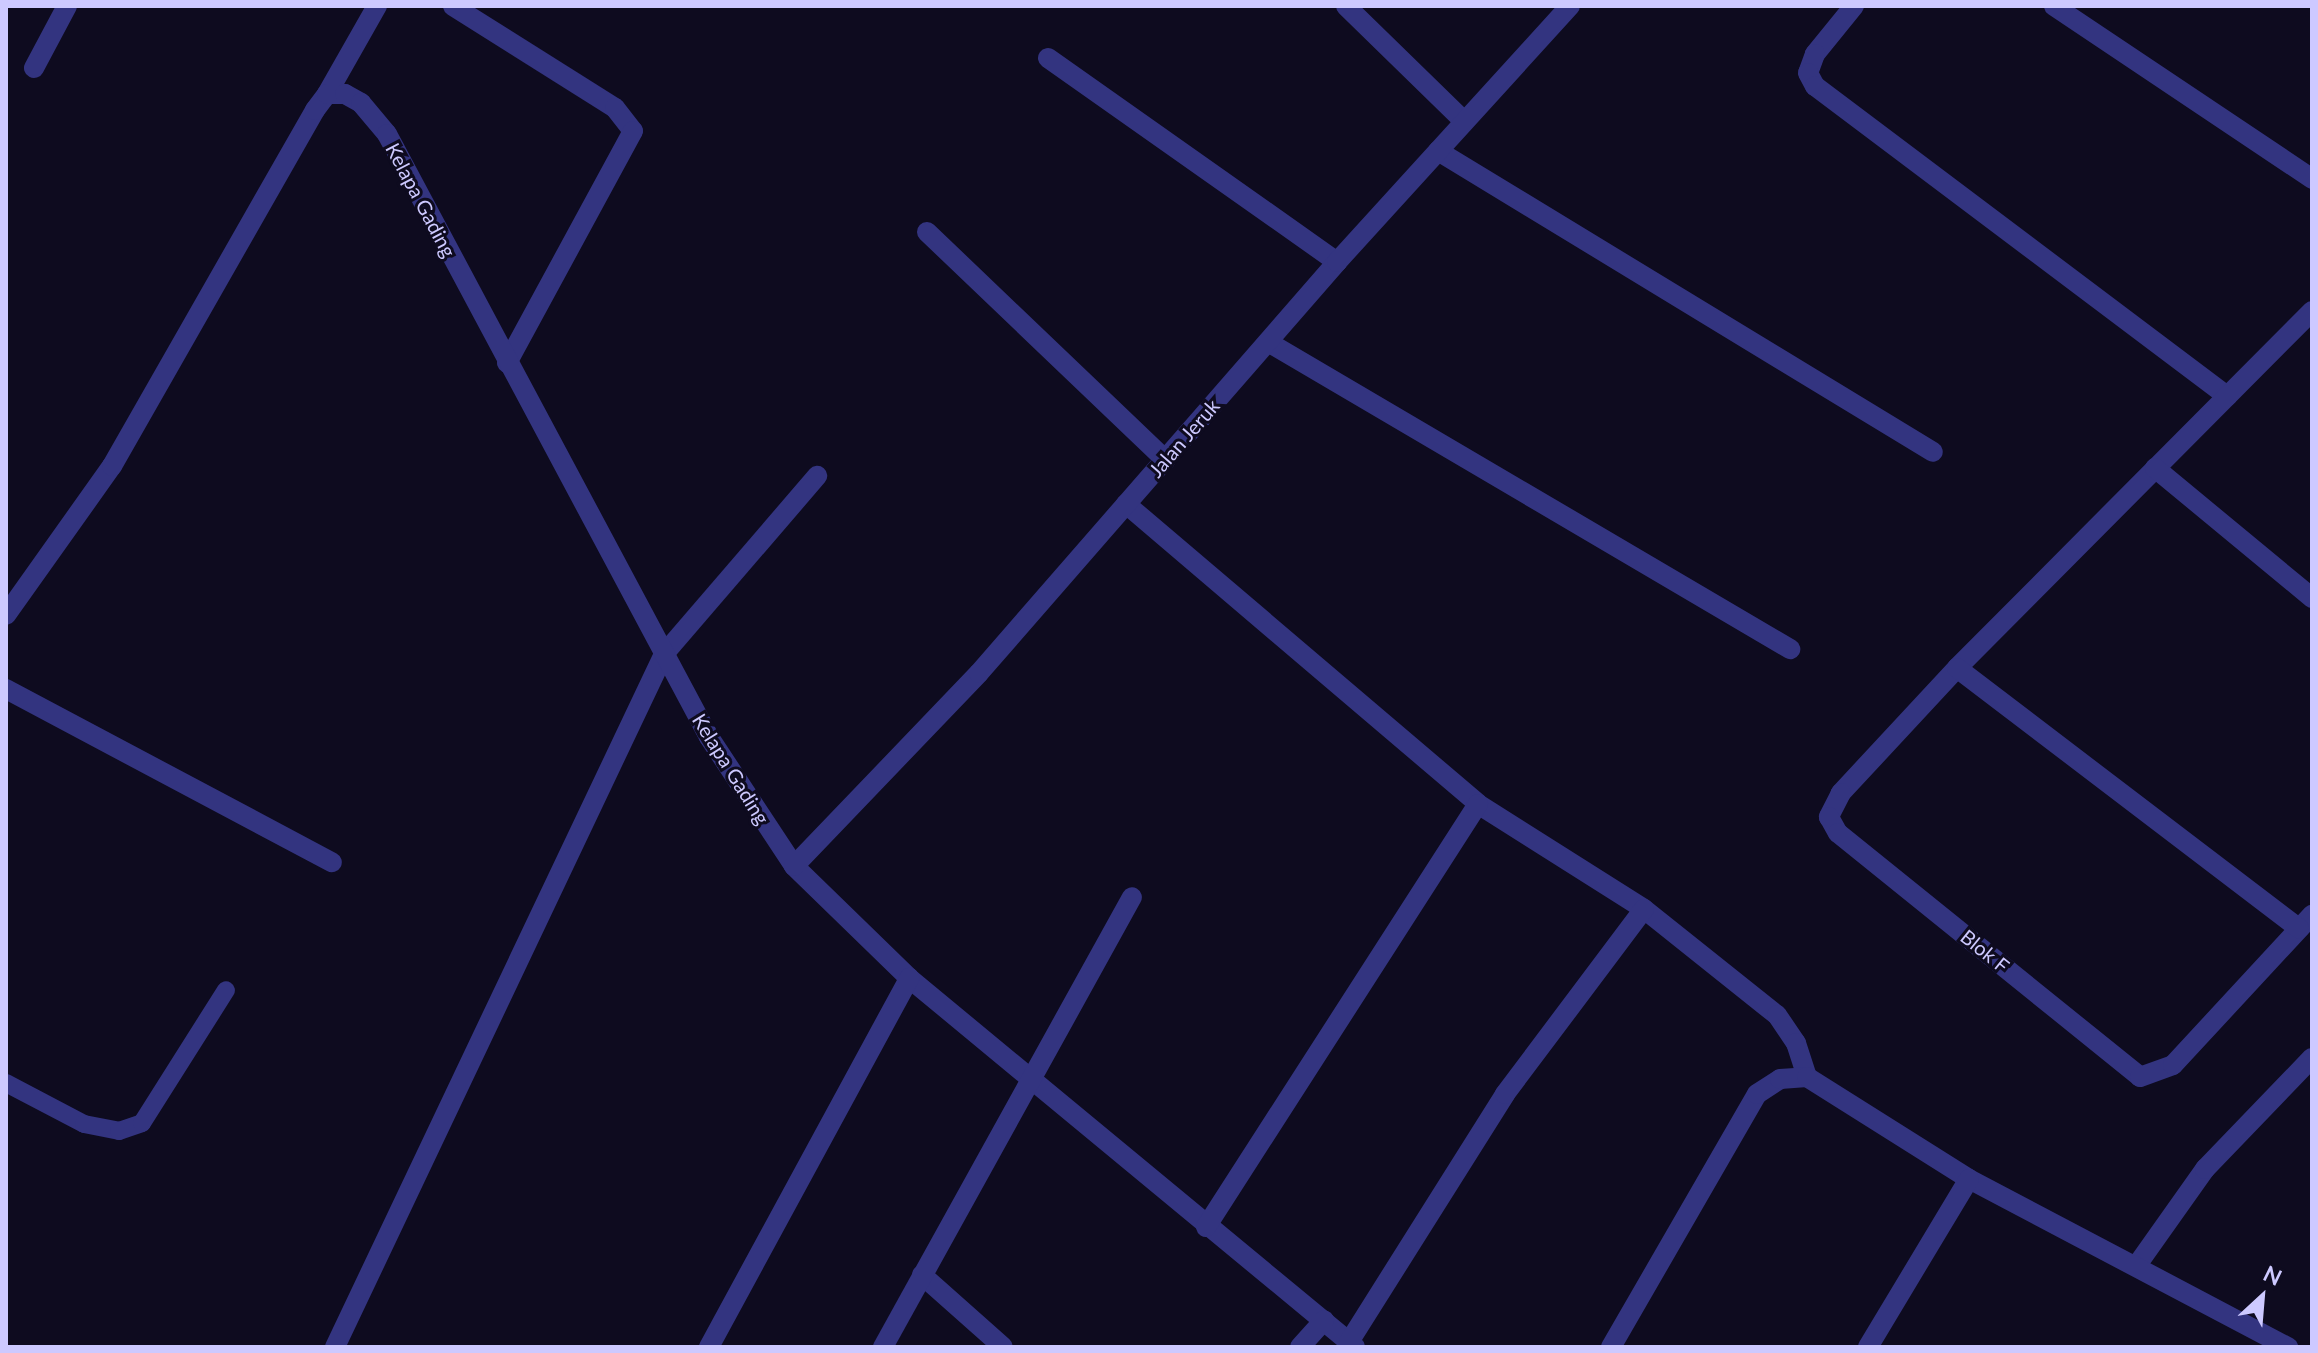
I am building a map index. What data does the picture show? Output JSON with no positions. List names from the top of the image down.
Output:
{
  "streets": {
    "street": ["Kelapa Gading", "Jalan Jeruk", "Blok F"]
  },
  "crossings": [
    ["Kelapa Gading", "Jalan Jeruk"]
  ],
  "north": "top right"
}
